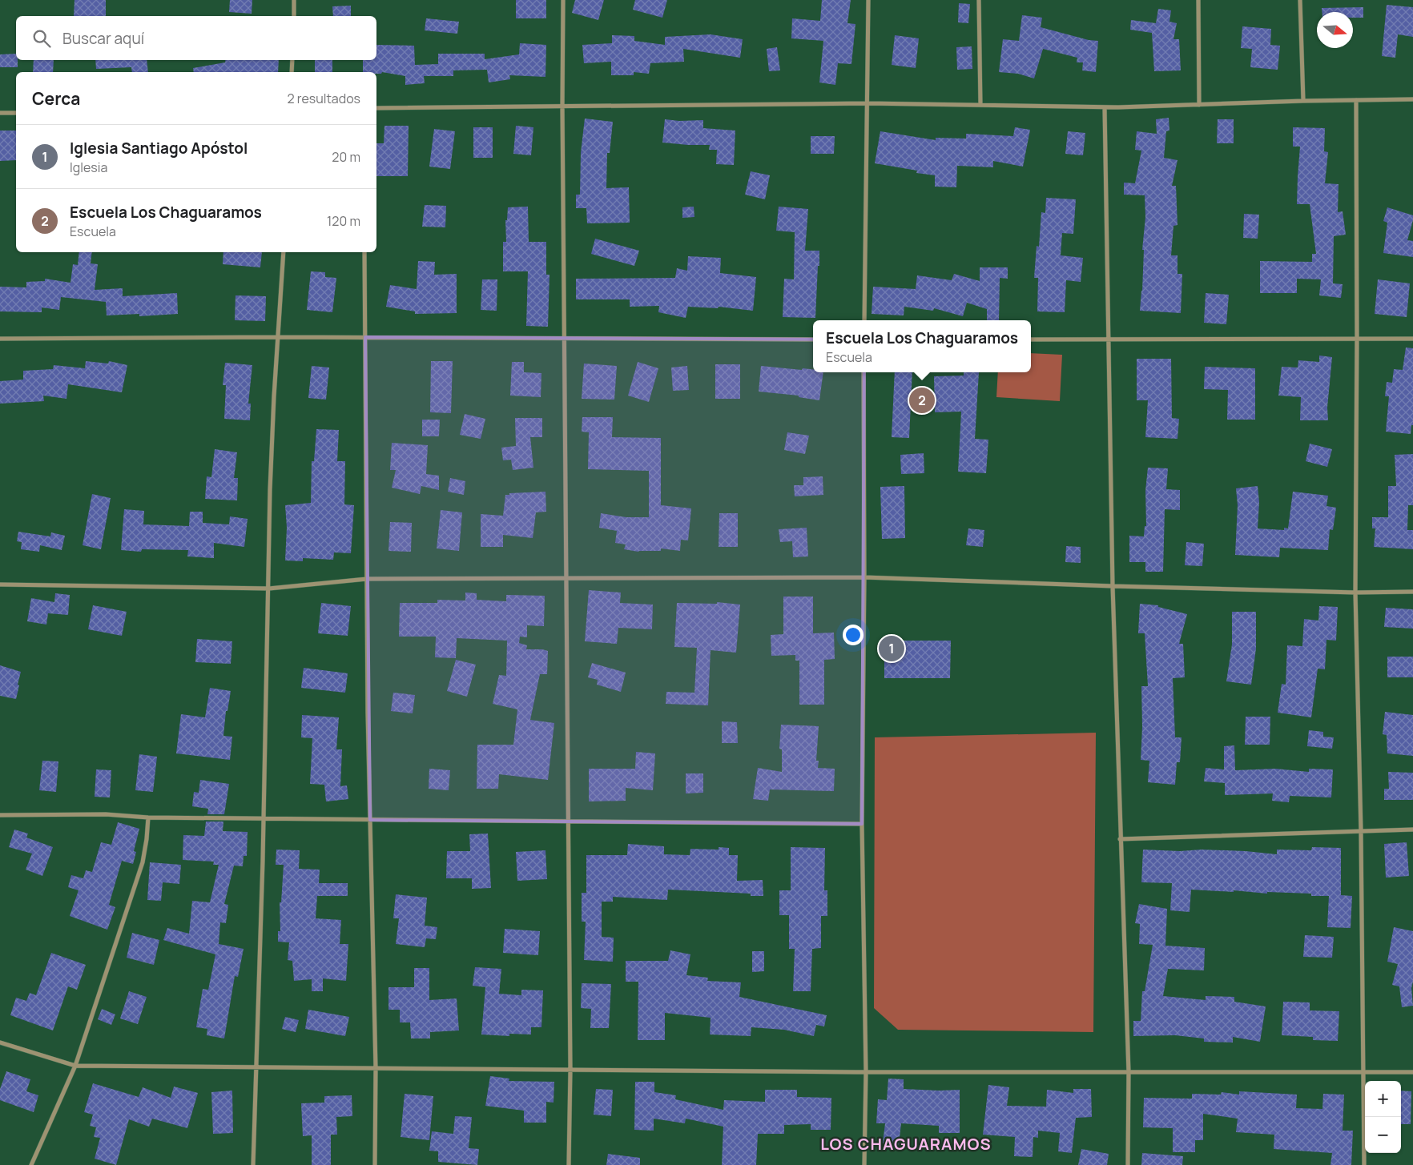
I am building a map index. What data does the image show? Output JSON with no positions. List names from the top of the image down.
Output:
{
  "districts": ["LOS CHAGUARAMOS"],
  "north": "right",
  "page": {
    "search": "Buscar aquí",
    "heading": ["Cerca", "2 resultados"],
    "list": [
      {
        "mark": "1",
        "name": "Iglesia Santiago Apóstol",
        "note": "Iglesia",
        "value": "20 m"
      },
      {
        "mark": "2",
        "name": "Escuela Los Chaguaramos",
        "note": "Escuela",
        "value": "120 m"
      }
    ],
    "popup": ["Escuela Los Chaguaramos", "Escuela"],
    "pins": ["2", "1"],
    "map_buttons": ["+", "−"]
  }
}
